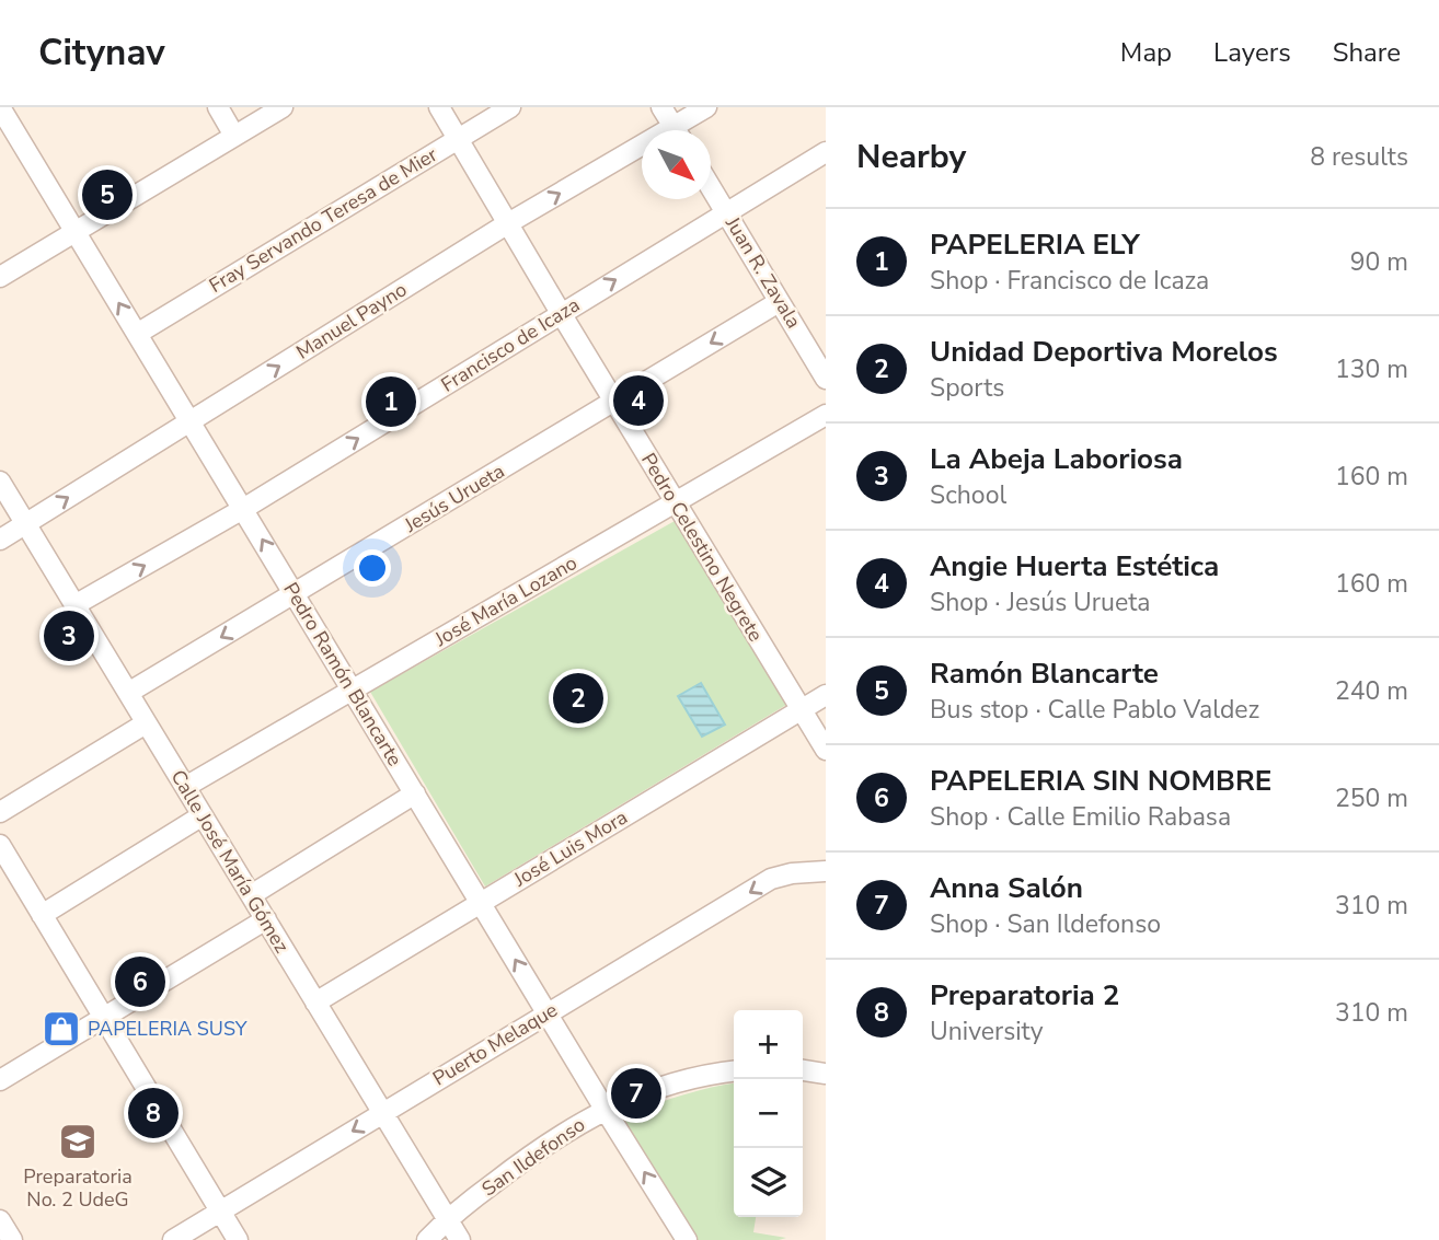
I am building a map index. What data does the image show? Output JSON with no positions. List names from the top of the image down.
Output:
{
  "streets": {
    "street": [
      "Fray Servando Teresa de Mier",
      "Juan R. Zavala",
      "Manuel Payno",
      "Francisco de Icaza",
      "Jesús Urueta",
      "Pedro Celestino Negrete",
      "José María Lozano",
      "Pedro Ramón Blancarte",
      "José Luis Mora",
      "Calle José María Gómez",
      "Puerto Melaque",
      "San Ildefonso"
    ]
  },
  "crossings": [
    ["Fray Servando Teresa de Mier", "Pedro Celestino Negrete"],
    ["Fray Servando Teresa de Mier", "Pedro Ramón Blancarte"],
    ["Juan R. Zavala", "Francisco de Icaza"],
    ["Juan R. Zavala", "Jesús Urueta"],
    ["Manuel Payno", "Pedro Celestino Negrete"],
    ["Manuel Payno", "Pedro Ramón Blancarte"],
    ["Manuel Payno", "Calle José María Gómez"],
    ["Francisco de Icaza", "Pedro Celestino Negrete"],
    ["Francisco de Icaza", "Pedro Ramón Blancarte"],
    ["Francisco de Icaza", "Calle José María Gómez"],
    ["Jesús Urueta", "Pedro Celestino Negrete"],
    ["Jesús Urueta", "Pedro Ramón Blancarte"],
    ["Jesús Urueta", "Calle José María Gómez"],
    ["Pedro Celestino Negrete", "José María Lozano"],
    ["Pedro Celestino Negrete", "José Luis Mora"],
    ["José María Lozano", "Pedro Ramón Blancarte"],
    ["José María Lozano", "Calle José María Gómez"],
    ["Pedro Ramón Blancarte", "José Luis Mora"],
    ["Pedro Ramón Blancarte", "Puerto Melaque"],
    ["Pedro Ramón Blancarte", "San Ildefonso"],
    ["José Luis Mora", "Calle José María Gómez"],
    ["Calle José María Gómez", "Puerto Melaque"],
    ["Calle José María Gómez", "San Ildefonso"]
  ],
  "one_way": [
    "Manuel Payno",
    "Francisco de Icaza",
    "Jesús Urueta",
    "Pedro Ramón Blancarte",
    "Puerto Melaque"
  ],
  "places": {
    "shop": ["PAPELERIA SUSY"],
    "school or university": ["Preparatoria No. 2 UdeG"]
  },
  "north": "bottom right",
  "page": {
    "header": "Citynav",
    "nav": ["Map", "Layers", "Share"],
    "heading": ["Nearby", "8 results"],
    "pins": [
      "5",
      "4",
      "1",
      "3",
      "2",
      "6",
      "7",
      "8"
    ],
    "list": [
      {
        "mark": "1",
        "name": "PAPELERIA ELY",
        "note": "Shop · Francisco de Icaza",
        "value": "90 m"
      },
      {
        "mark": "2",
        "name": "Unidad Deportiva Morelos",
        "note": "Sports",
        "value": "130 m"
      },
      {
        "mark": "3",
        "name": "La Abeja Laboriosa",
        "note": "School",
        "value": "160 m"
      },
      {
        "mark": "4",
        "name": "Angie Huerta Estética",
        "note": "Shop · Jesús Urueta",
        "value": "160 m"
      },
      {
        "mark": "5",
        "name": "Ramón Blancarte",
        "note": "Bus stop · Calle Pablo Valdez",
        "value": "240 m"
      },
      {
        "mark": "6",
        "name": "PAPELERIA SIN NOMBRE",
        "note": "Shop · Calle Emilio Rabasa",
        "value": "250 m"
      },
      {
        "mark": "7",
        "name": "Anna Salón",
        "note": "Shop · San Ildefonso",
        "value": "310 m"
      },
      {
        "mark": "8",
        "name": "Preparatoria 2",
        "note": "University",
        "value": "310 m"
      }
    ],
    "map_buttons": ["+", "−"]
  }
}
